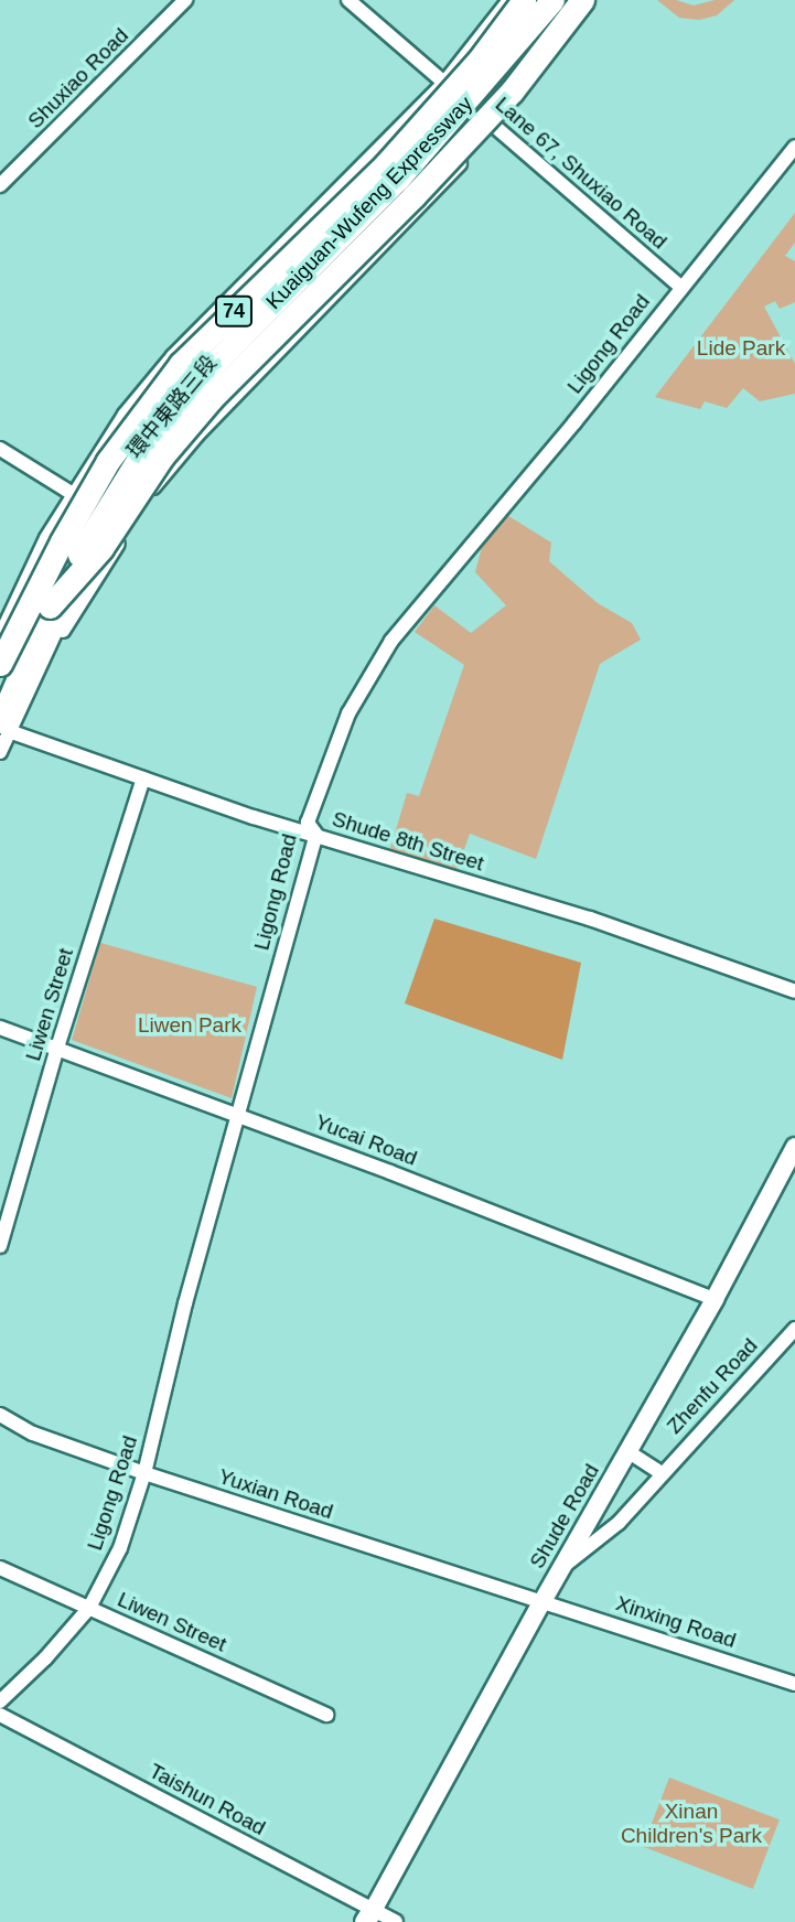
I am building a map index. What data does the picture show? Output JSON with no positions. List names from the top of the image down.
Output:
{
  "streets": {
    "highway": ["Kuaiguan-Wufeng Expressway", "74"],
    "street": [
      "Shuxiao Road",
      "Lane 67, Shuxiao Road",
      "Ligong Road",
      "環中東路三段",
      "Shude 8th Street",
      "Liwen Street",
      "Yucai Road",
      "Zhenfu Road",
      "Yuxian Road",
      "Shude Road",
      "Xinxing Road",
      "Taishun Road"
    ]
  },
  "crossings": [
    ["Lane 67, Shuxiao Road", "Ligong Road"],
    ["Lane 67, Shuxiao Road", "環中東路三段"],
    ["Kuaiguan-Wufeng Expressway", "74"],
    ["Kuaiguan-Wufeng Expressway", "環中東路三段"],
    ["Kuaiguan-Wufeng Expressway", "Shude 8th Street"],
    ["Ligong Road", "Shude 8th Street"],
    ["Ligong Road", "Liwen Street"],
    ["Ligong Road", "Yucai Road"],
    ["Ligong Road", "Yuxian Road"],
    ["環中東路三段", "Shude 8th Street"],
    ["Shude 8th Street", "Liwen Street"],
    ["Liwen Street", "Yucai Road"],
    ["Yucai Road", "Shude Road"],
    ["Zhenfu Road", "Shude Road"],
    ["Yuxian Road", "Shude Road"],
    ["Yuxian Road", "Xinxing Road"],
    ["Shude Road", "Xinxing Road"],
    ["Shude Road", "Taishun Road"]
  ],
  "parks": ["Lide Park", "Liwen Park", "Xinan Children's Park"]
}
